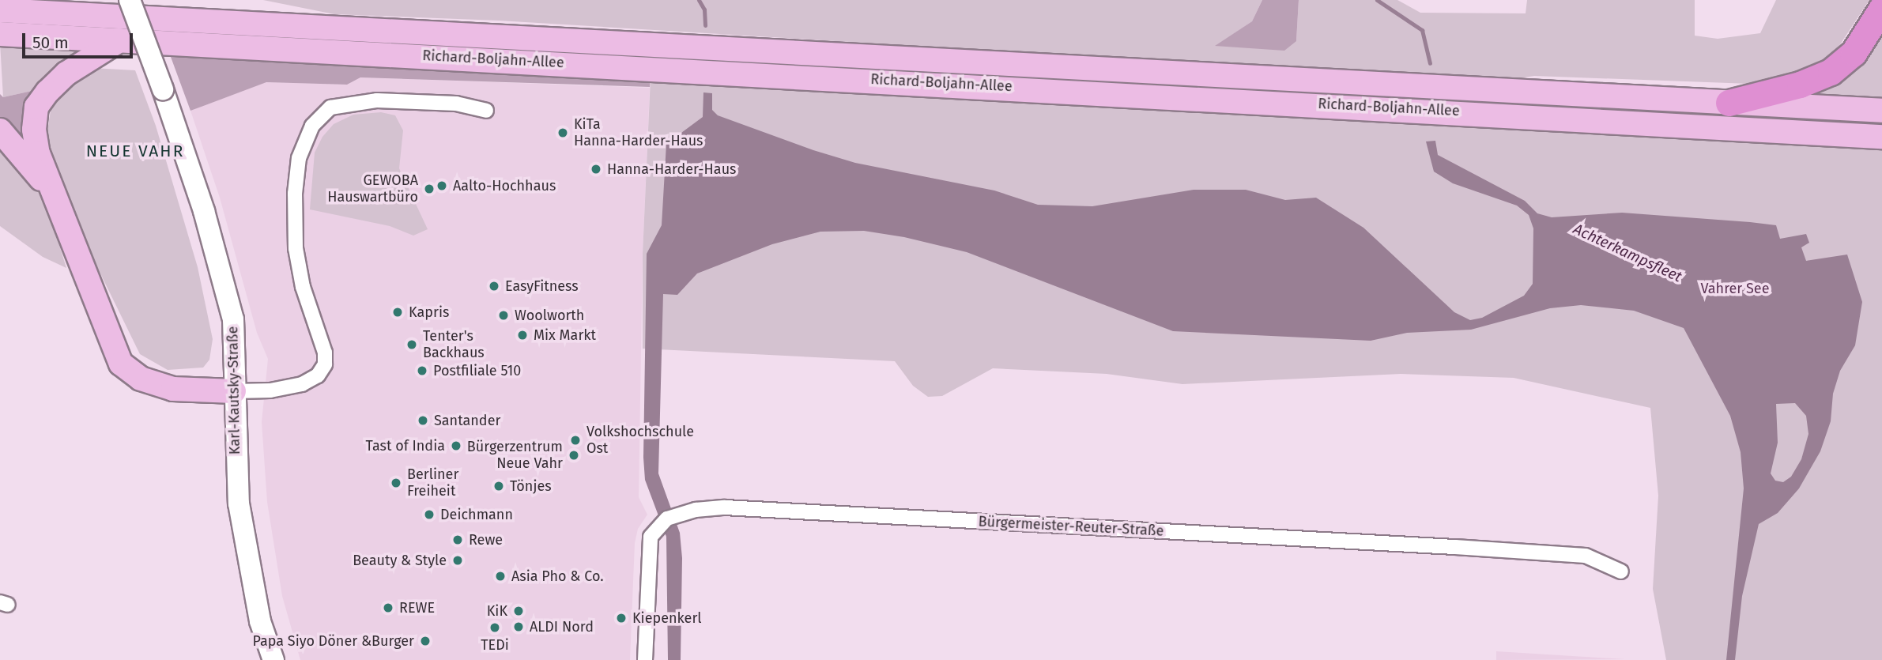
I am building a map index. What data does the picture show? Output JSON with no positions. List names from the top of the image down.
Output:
{
  "streets": {
    "main road": ["Richard-Boljahn-Allee"],
    "street": ["Karl-Kautsky-Straße", "Bürgermeister-Reuter-Straße"]
  },
  "districts": ["NEUE VAHR"],
  "water": ["Achterkampsfleet"],
  "parks": ["Vahrer See"],
  "places": [
    "KiTa Hanna-Harder-Haus",
    "Hanna-Harder-Haus",
    "Aalto-Hochhaus",
    "GEWOBA Hauswartbüro",
    "EasyFitness",
    "Kapris",
    "Woolworth",
    "Mix Markt",
    "Tenter's Backhaus",
    "Postfiliale 510",
    "Santander",
    "Volkshochschule Ost",
    "Tast of India",
    "Bürgerzentrum Neue Vahr",
    "Berliner Freiheit",
    "Tönjes",
    "Deichmann",
    "Rewe",
    "Beauty & Style",
    "Asia Pho & Co.",
    "REWE",
    "KiK",
    "Kiepenkerl",
    "ALDI Nord",
    "TEDi",
    "Papa Siyo Döner &Burger"
  ],
  "scale_bar": "50 m"
}
